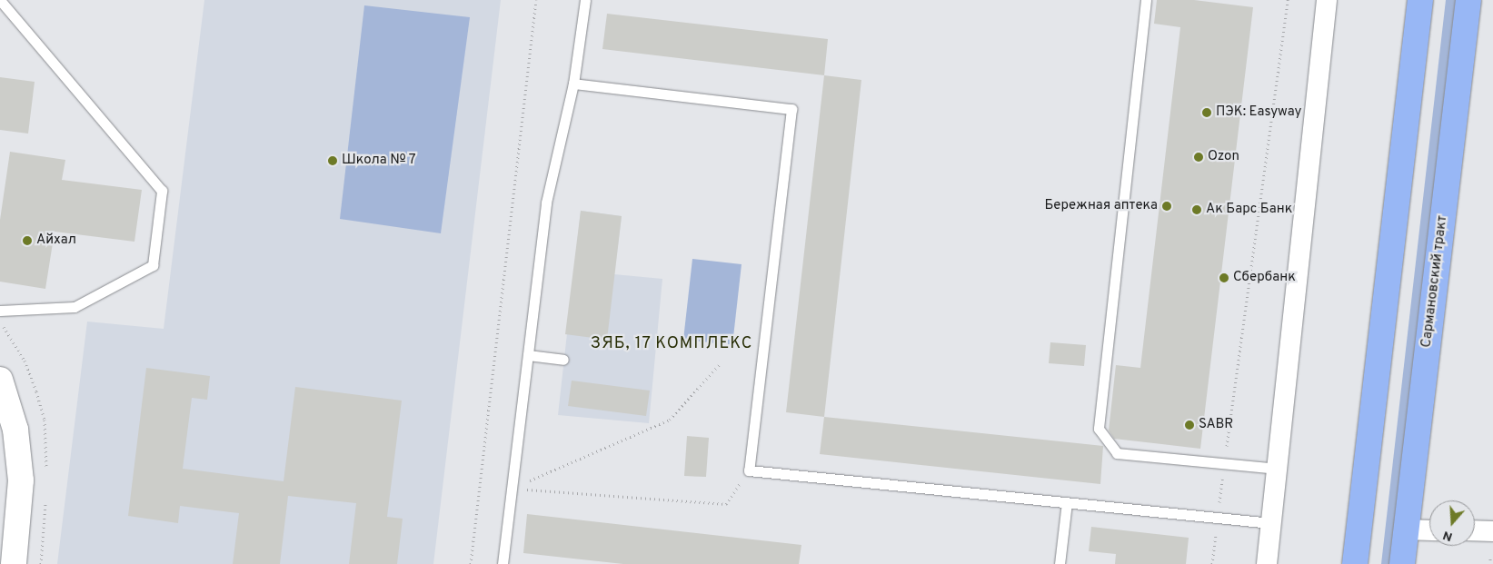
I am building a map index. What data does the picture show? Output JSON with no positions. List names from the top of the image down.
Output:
{
  "streets": {
    "main road": ["Сармановский тракт"]
  },
  "districts": ["ЗЯБ, 17 КОМПЛЕКС"],
  "places": [
    "ПЭК: Easyway",
    "Ozon",
    "Школа № 7",
    "Бережная аптека",
    "Ак Барс Банк",
    "Айхал",
    "Сбербанк",
    "SABR"
  ],
  "north": "bottom"
}
